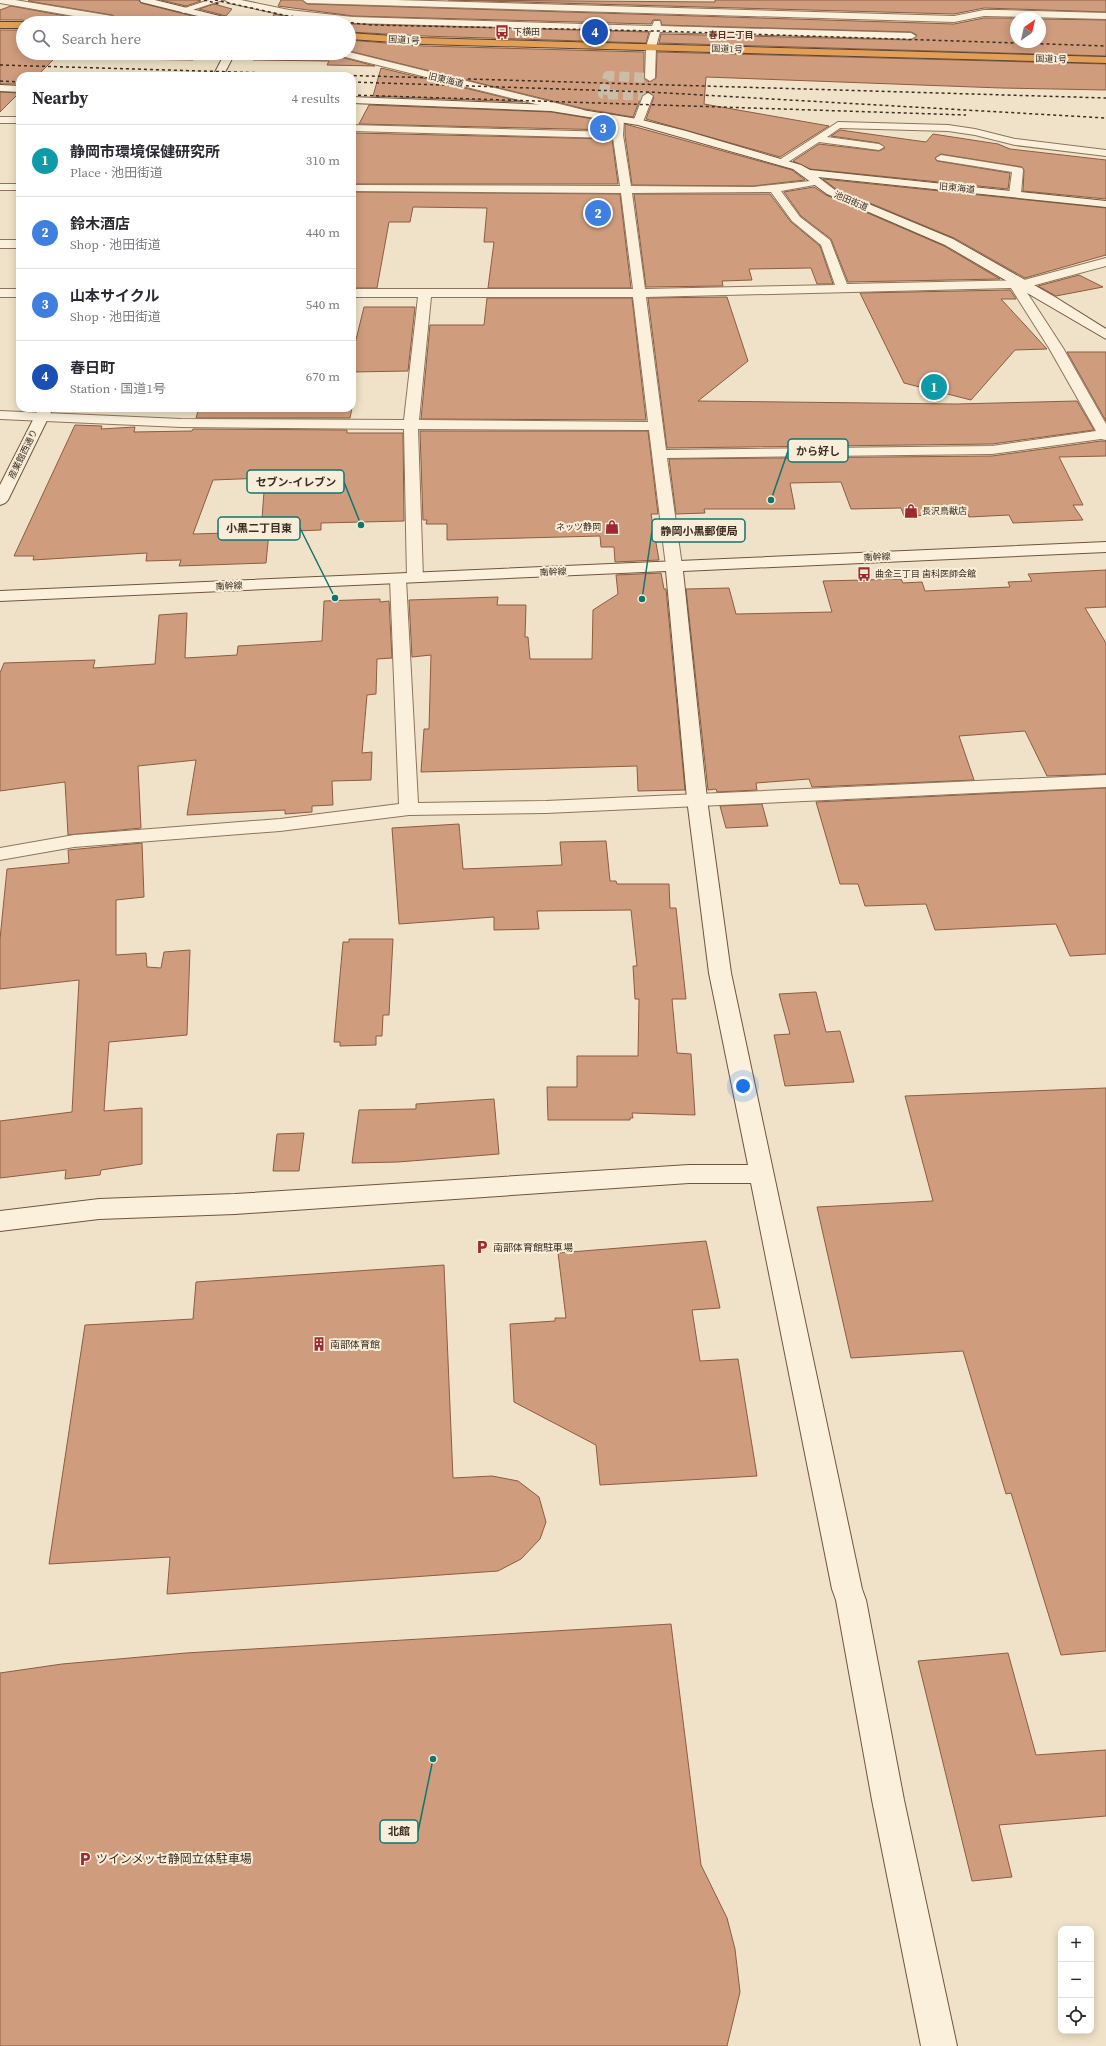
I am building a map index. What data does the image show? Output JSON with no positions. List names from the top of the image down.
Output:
{
  "streets": {
    "highway": ["国道1号"],
    "street": [
      "旧東海道",
      "池田街道",
      "産業館西通り",
      "南幹線"
    ]
  },
  "crossings": [
    ["旧東海道", "池田街道"]
  ],
  "districts": ["春日二丁目"],
  "places": {
    "bus stop": ["下横田", "曲金三丁目 歯科医師会館"],
    "other": [
      "から好し",
      "セブン-イレブン",
      "小黒二丁目東",
      "静岡小黒郵便局",
      "北館"
    ],
    "shop": ["長沢鳥獣店", "ネッツ静岡"],
    "parking": ["南部体育館駐車場", "ツインメッセ静岡立体駐車場"],
    "building": ["南部体育館"]
  },
  "north": "top right",
  "page": {
    "search": "Search here",
    "pins": [
      "4",
      "3",
      "2",
      "1"
    ],
    "heading": ["Nearby", "4 results"],
    "list": [
      {
        "mark": "1",
        "name": "静岡市環境保健研究所",
        "note": "Place · 池田街道",
        "value": "310 m"
      },
      {
        "mark": "2",
        "name": "鈴木酒店",
        "note": "Shop · 池田街道",
        "value": "440 m"
      },
      {
        "mark": "3",
        "name": "山本サイクル",
        "note": "Shop · 池田街道",
        "value": "540 m"
      },
      {
        "mark": "4",
        "name": "春日町",
        "note": "Station · 国道1号",
        "value": "670 m"
      }
    ],
    "map_buttons": ["+", "−"]
  }
}
